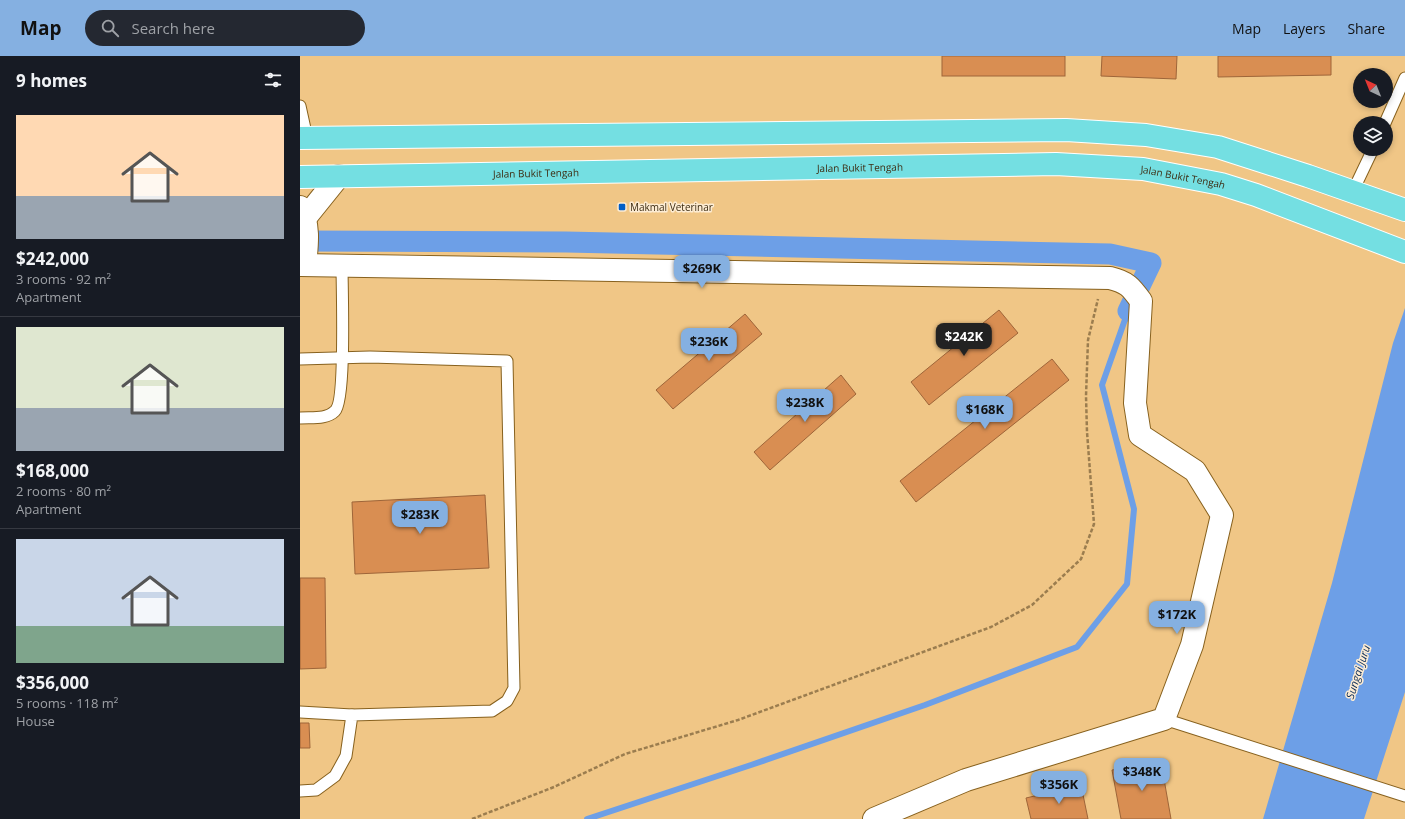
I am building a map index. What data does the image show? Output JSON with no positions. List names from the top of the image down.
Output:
{
  "streets": {
    "highway": ["Jalan Bukit Tengah"]
  },
  "water": ["Sungai Juru"],
  "places": {
    "transit": ["Makmal Veterinar"]
  },
  "north": "top left",
  "page": {
    "header": "Map",
    "search": "Search here",
    "nav": ["Map", "Layers", "Share"],
    "heading": "9 homes",
    "list": [
      {
        "name": "$242,000",
        "note": "3 rooms · 92 m² · Apartment"
      },
      {
        "name": "$168,000",
        "note": "2 rooms · 80 m² · Apartment"
      },
      {
        "name": "$356,000",
        "note": "5 rooms · 118 m² · House"
      }
    ],
    "price": [
      "$269K",
      "$242K",
      "$236K",
      "$238K",
      "$168K",
      "$283K",
      "$172K",
      "$348K",
      "$356K"
    ]
  }
}
